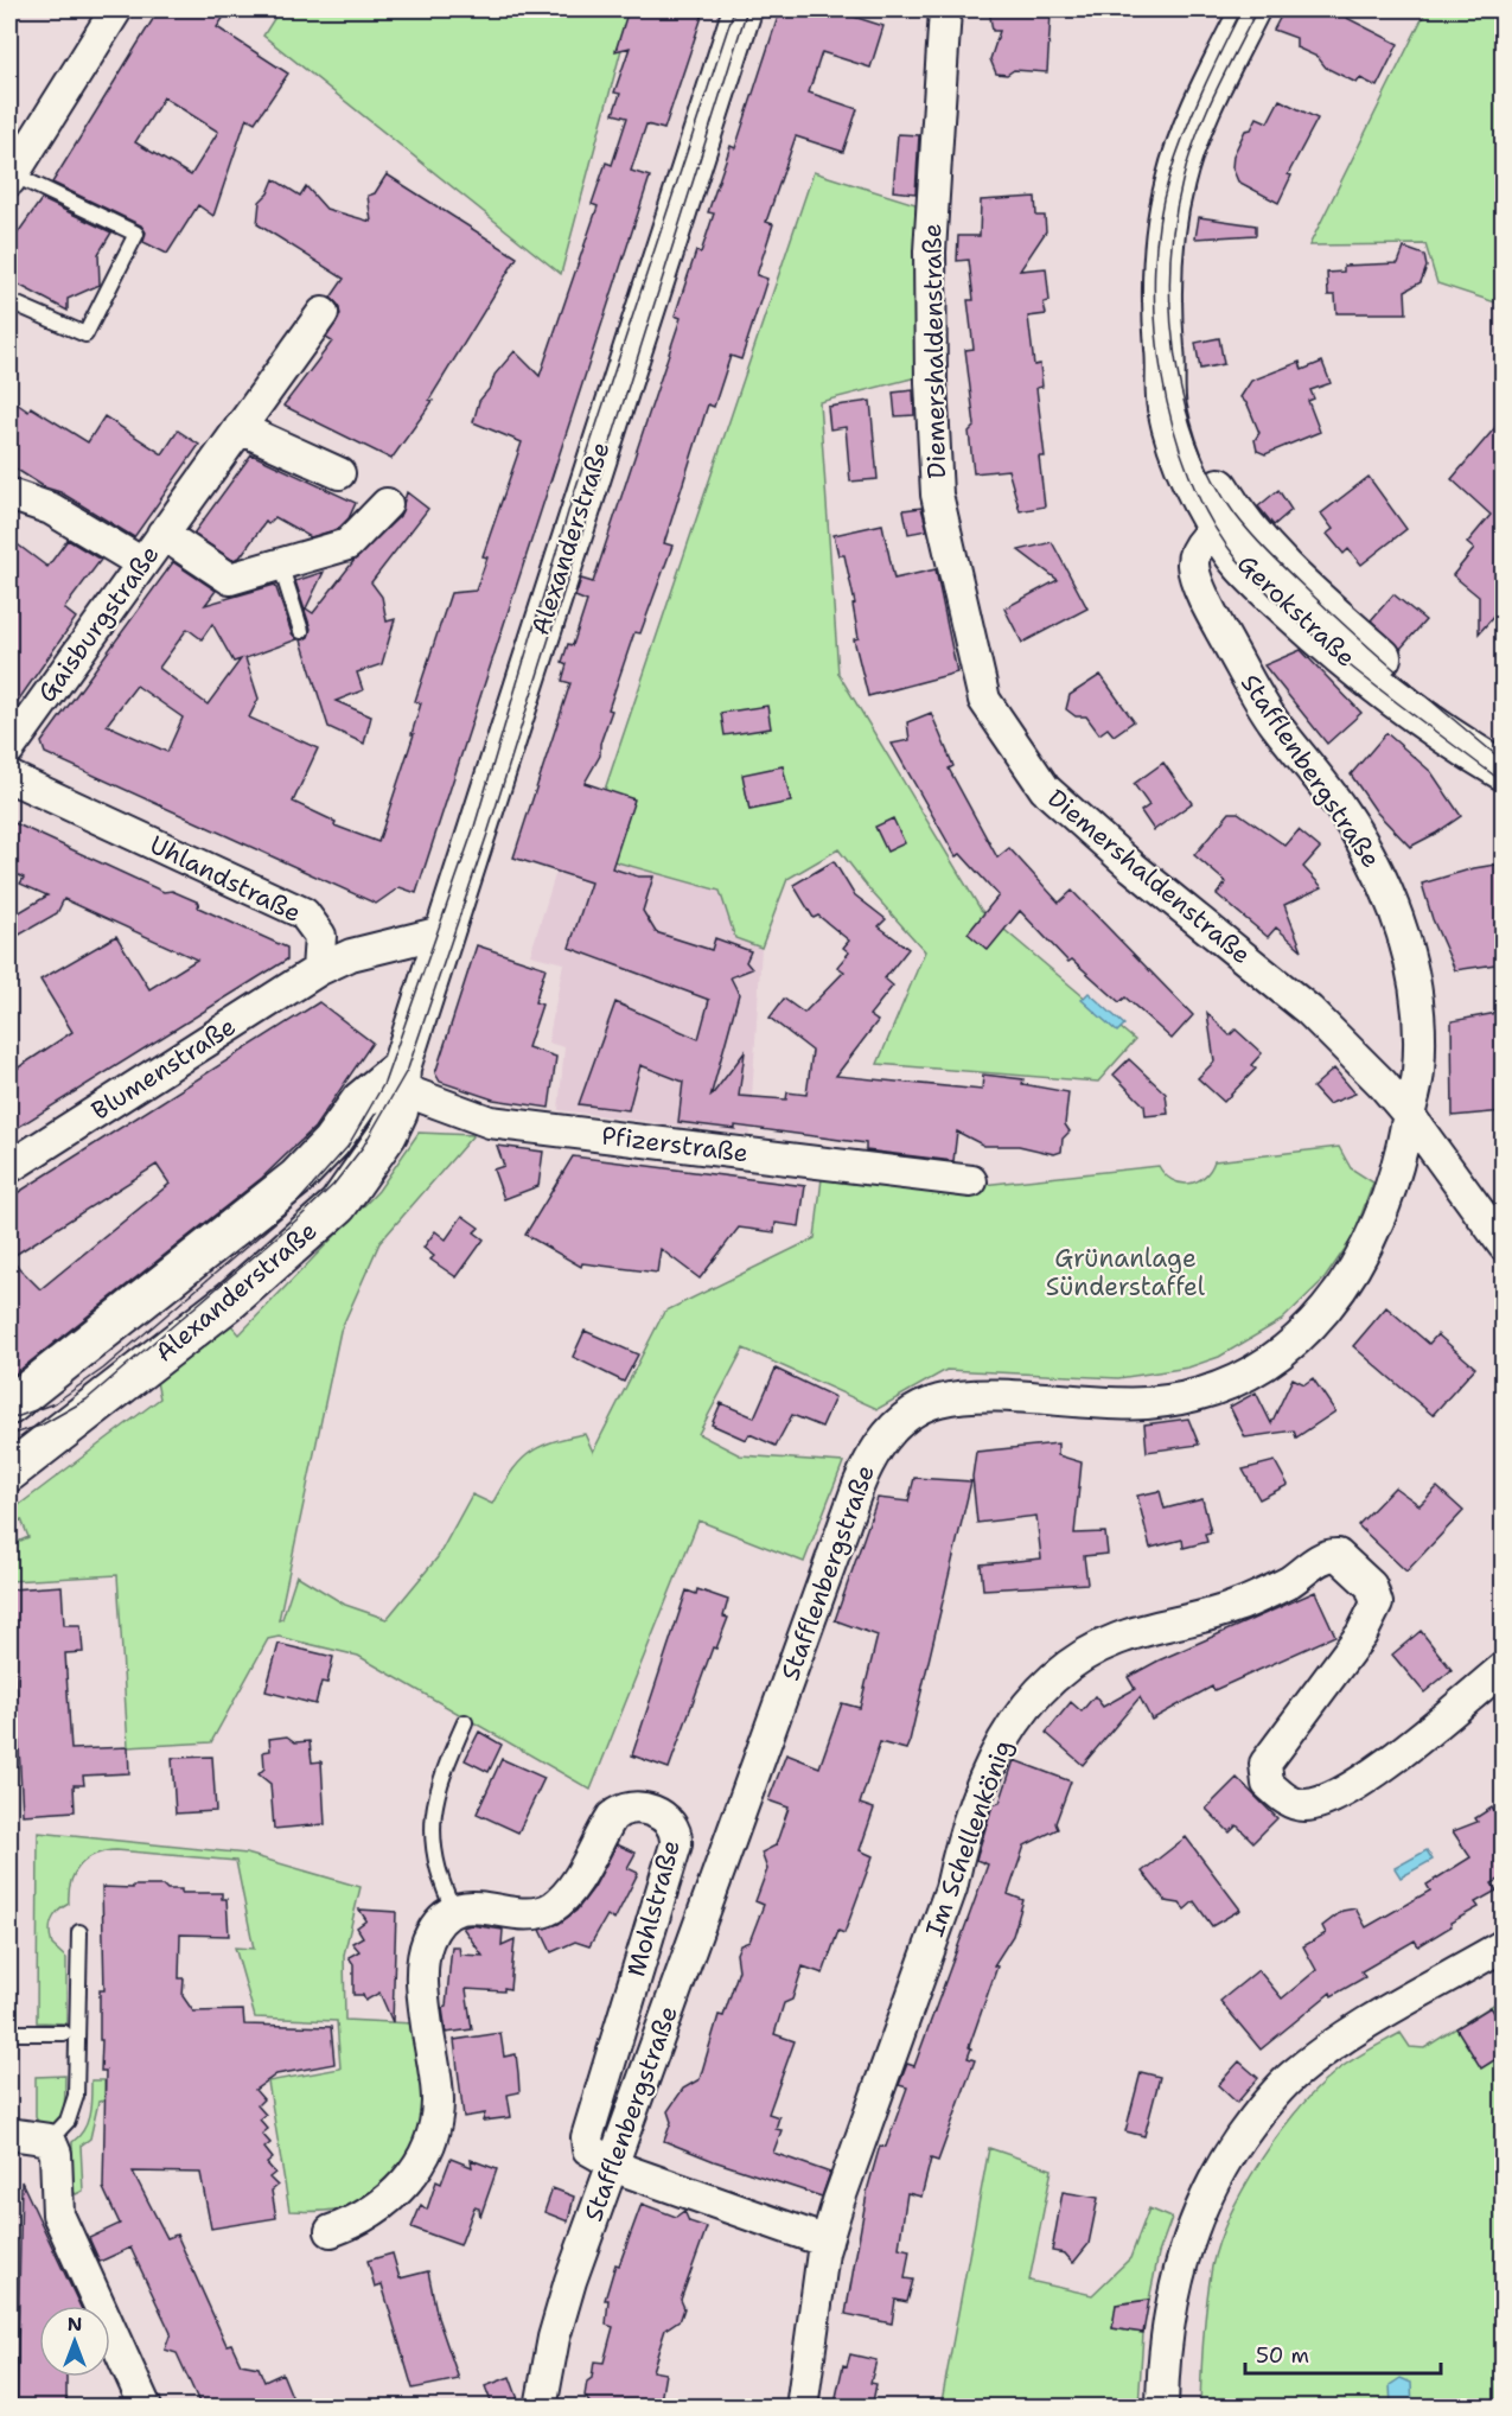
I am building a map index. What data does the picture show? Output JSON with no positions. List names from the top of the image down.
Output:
{
  "streets": {
    "street": [
      "Diemershaldenstraße",
      "Alexanderstraße",
      "Gerokstraße",
      "Gaisburgstraße",
      "Stafflenbergstraße",
      "Uhlandstraße",
      "Blumenstraße",
      "Pfizerstraße",
      "Im Schellenkönig",
      "Mohlstraße"
    ]
  },
  "crossings": [
    ["Diemershaldenstraße", "Stafflenbergstraße"],
    ["Alexanderstraße", "Pfizerstraße"],
    ["Gerokstraße", "Stafflenbergstraße"],
    ["Stafflenbergstraße", "Mohlstraße"],
    ["Uhlandstraße", "Blumenstraße"]
  ],
  "parks": ["Grünanlage Sünderstaffel"],
  "scale_bar": "50 m",
  "north": "top"
}
